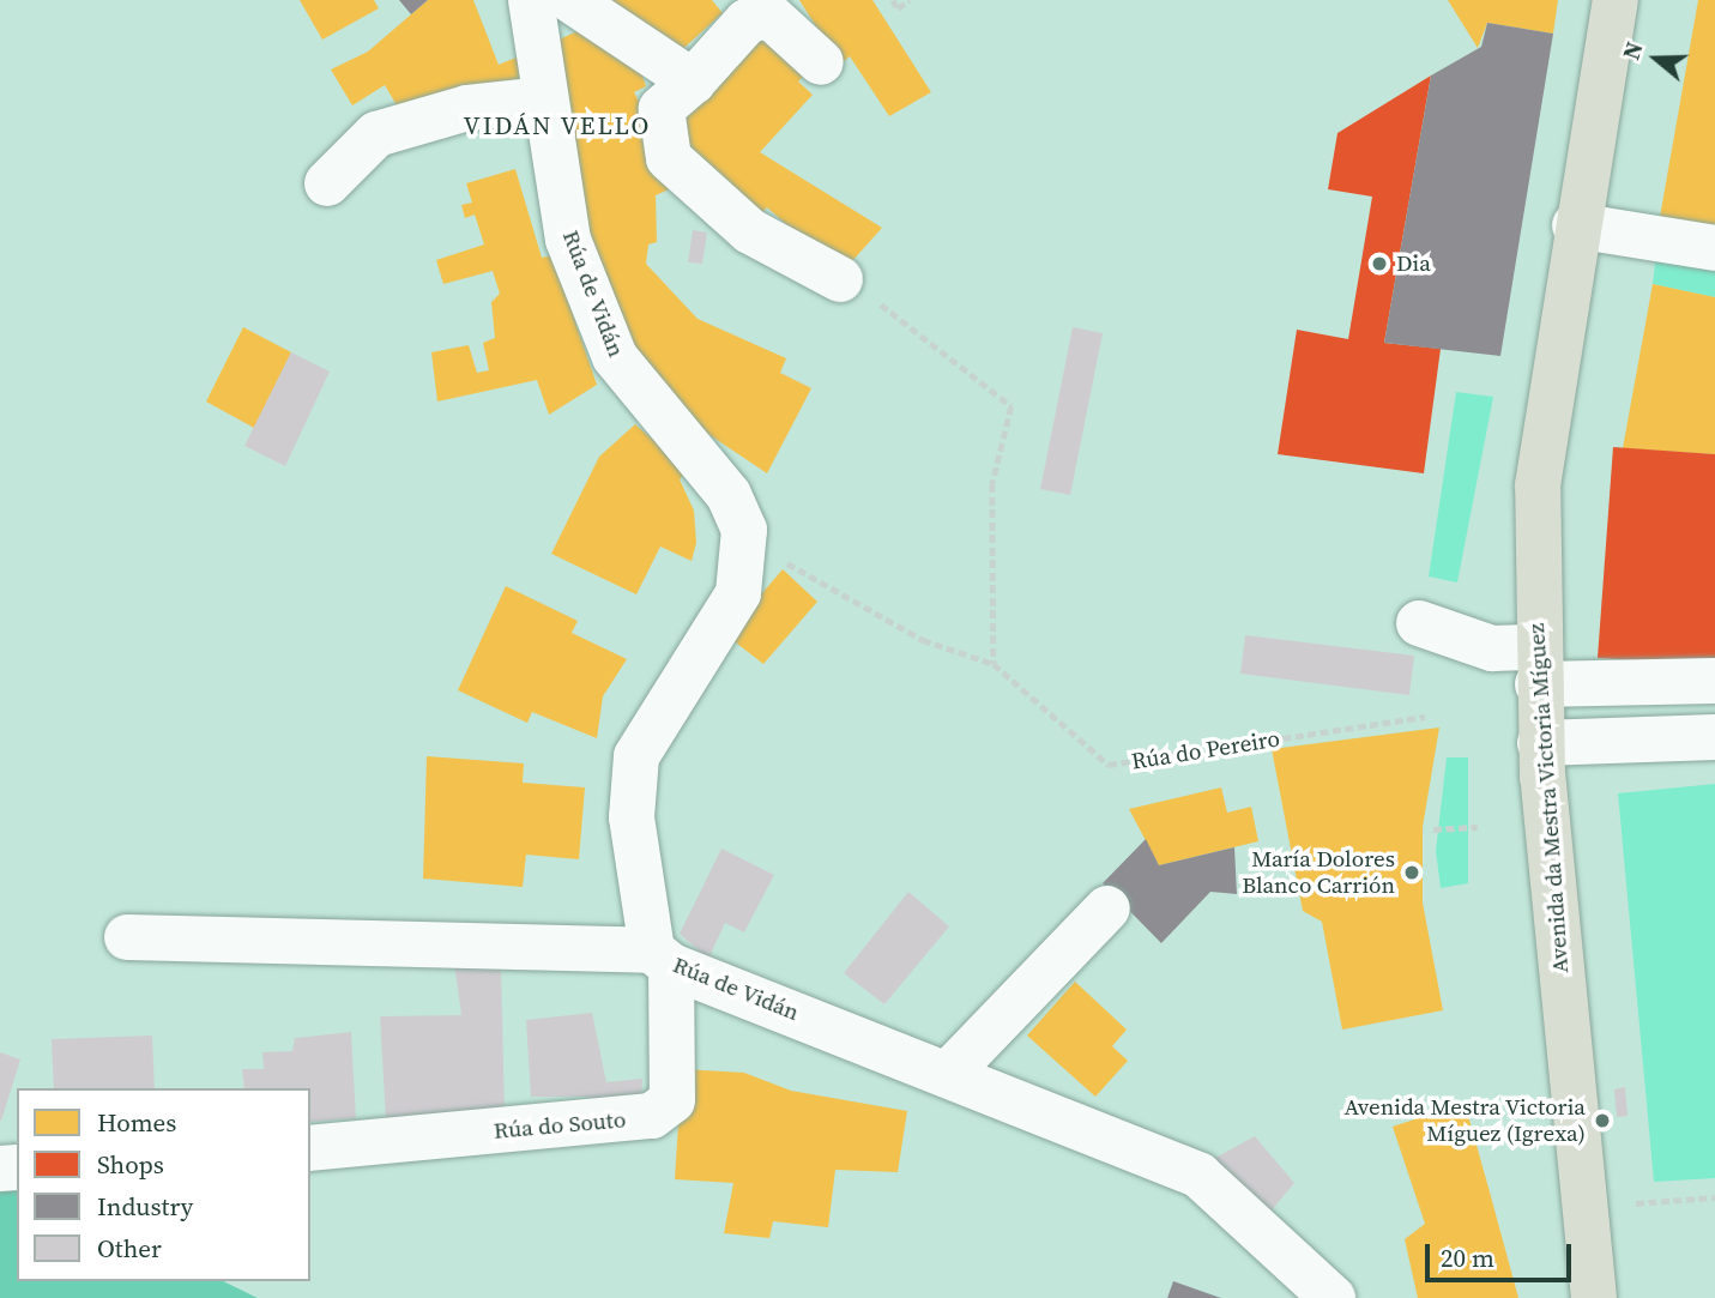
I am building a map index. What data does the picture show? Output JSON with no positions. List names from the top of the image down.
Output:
{
  "streets": {
    "main road": ["Avenida da Mestra Victoria Míguez"],
    "street": ["Rúa de Vidán", "Rúa do Souto"],
    "path": ["Rúa do Pereiro"]
  },
  "crossings": [
    ["Rúa de Vidán", "Rúa do Pereiro"],
    ["Rúa de Vidán", "Rúa do Souto"]
  ],
  "districts": ["VIDÁN VELLO"],
  "places": ["Dia", "María Dolores Blanco Carrión", "Avenida Mestra Victoria Míguez (Igrexa)"],
  "legend": [
    "Homes",
    "Shops",
    "Industry",
    "Other"
  ],
  "scale_bar": "20 m",
  "north": "left"
}
